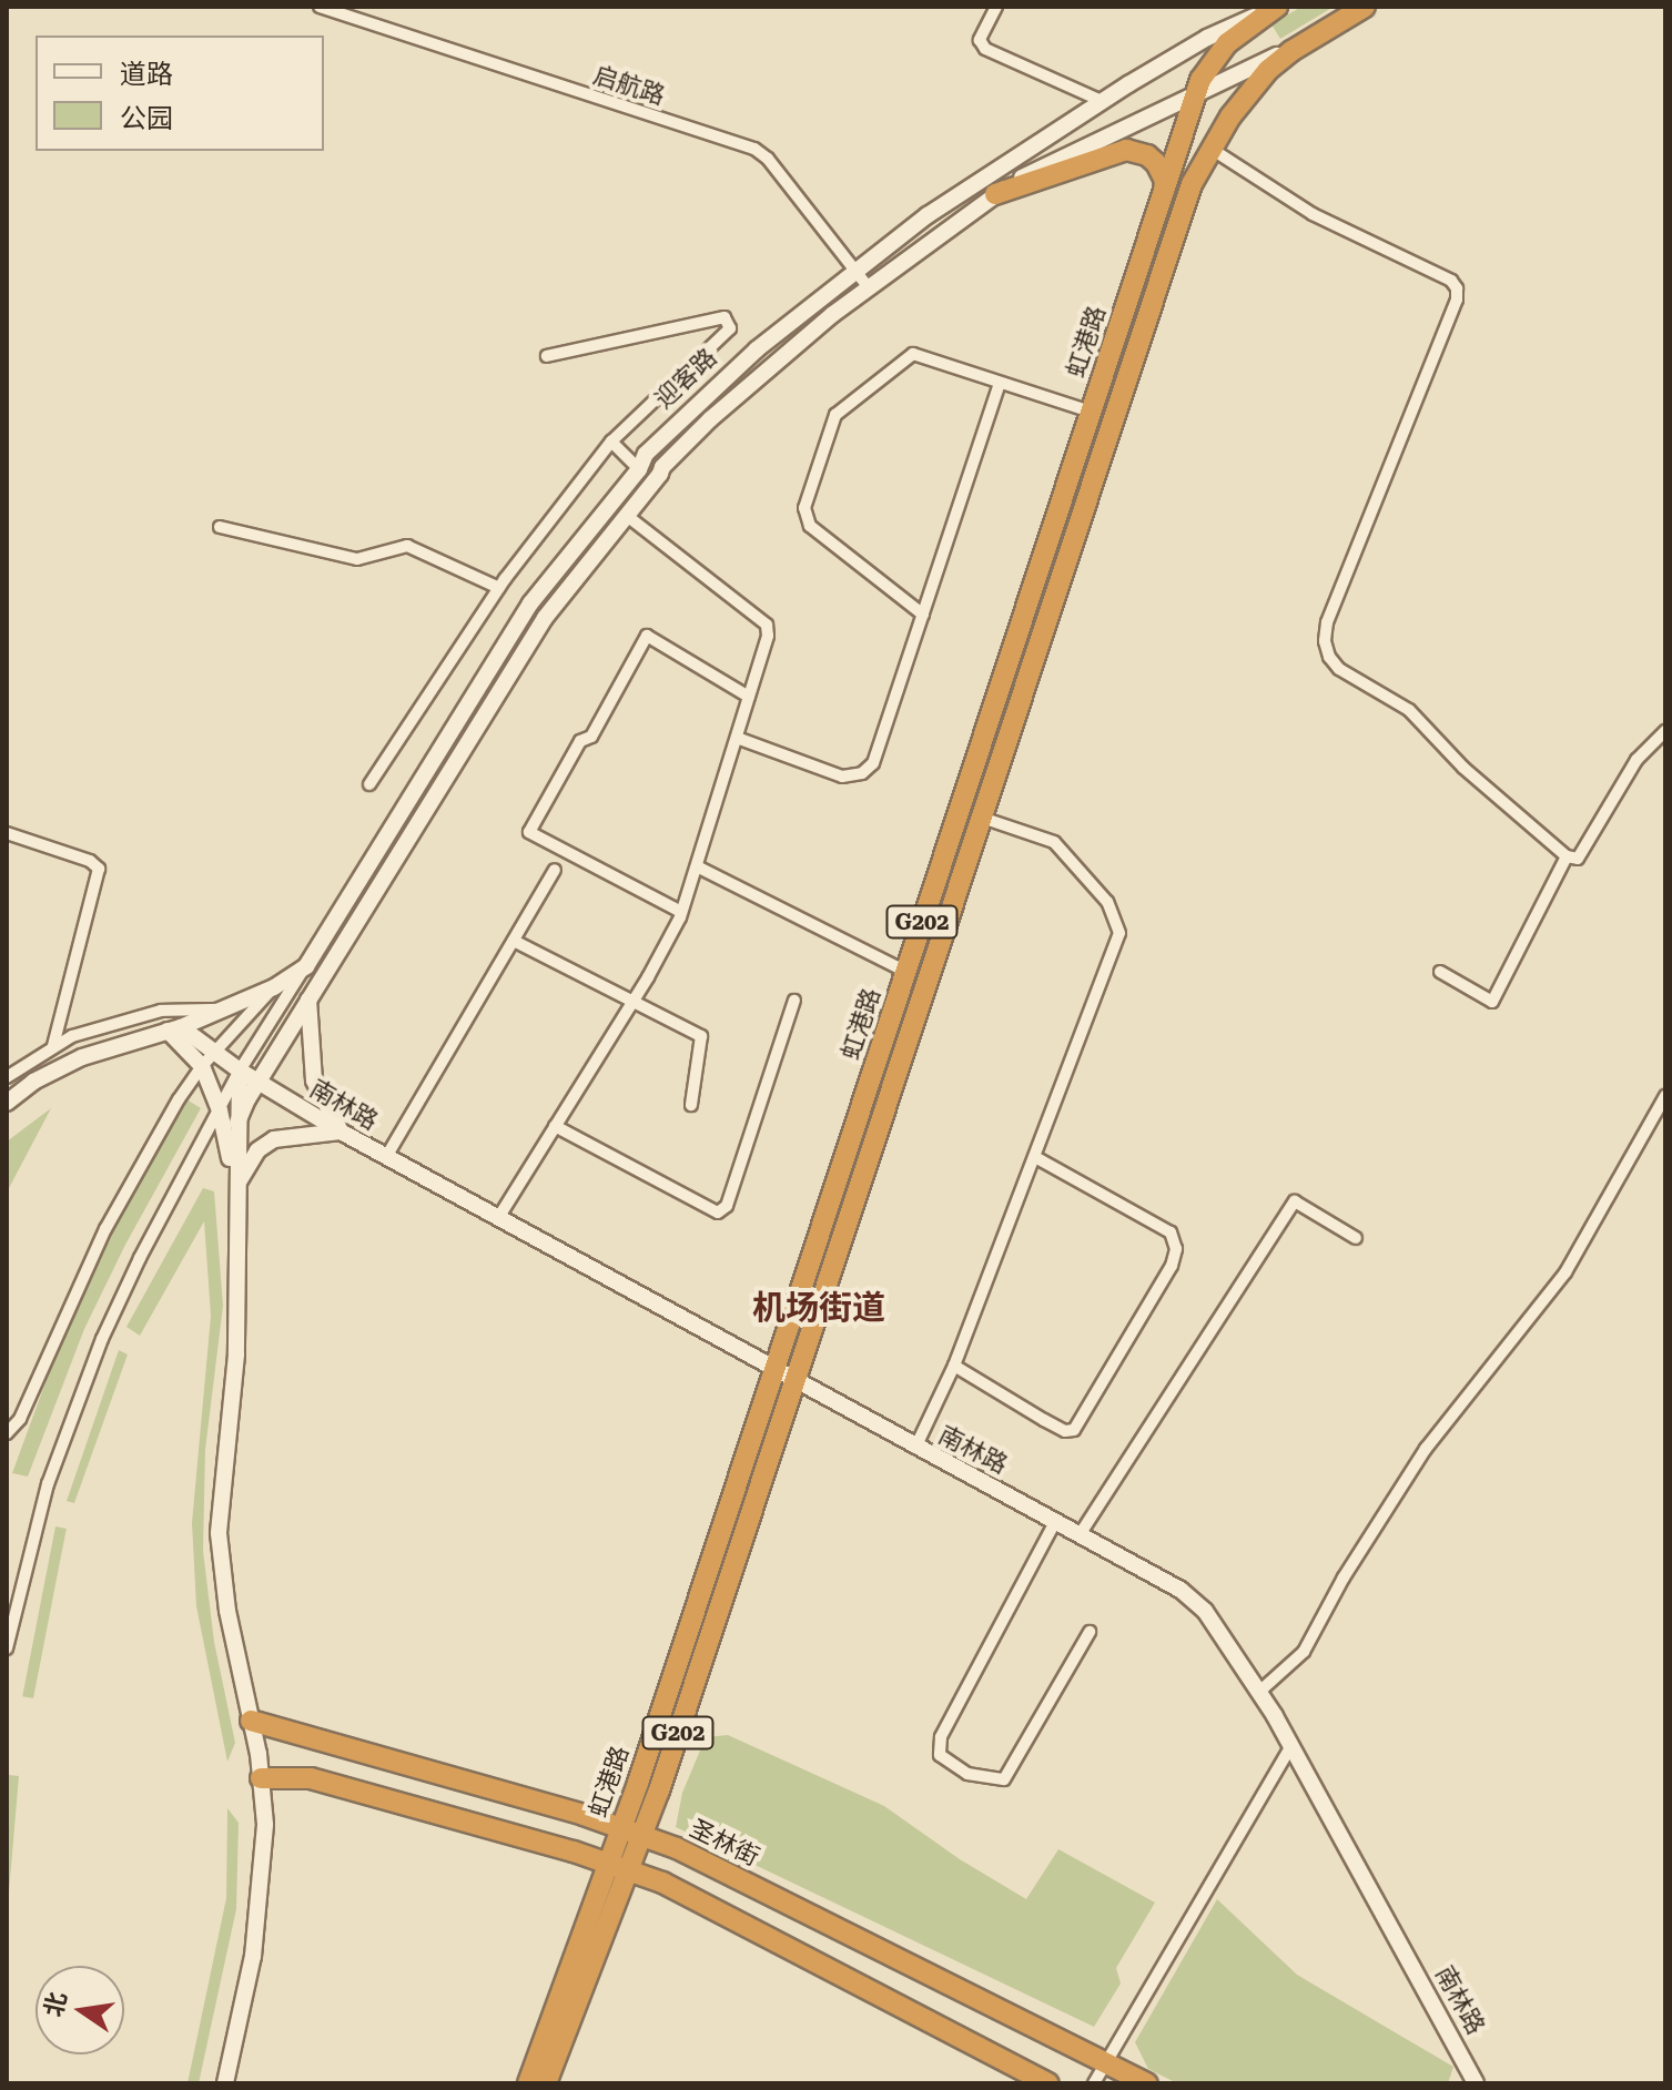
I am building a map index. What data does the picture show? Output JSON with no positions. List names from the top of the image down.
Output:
{
  "streets": {
    "highway": [
      "虹港路",
      "迎客路",
      "G202",
      "圣林街"
    ],
    "main road": ["南林路"],
    "street": ["启航路"]
  },
  "crossings": [
    ["启航路", "迎客路"],
    ["虹港路", "迎客路"],
    ["虹港路", "南林路"],
    ["虹港路", "圣林街"],
    ["迎客路", "南林路"]
  ],
  "districts": ["机场街道"],
  "legend": ["道路", "公园"],
  "north": "left"
}
